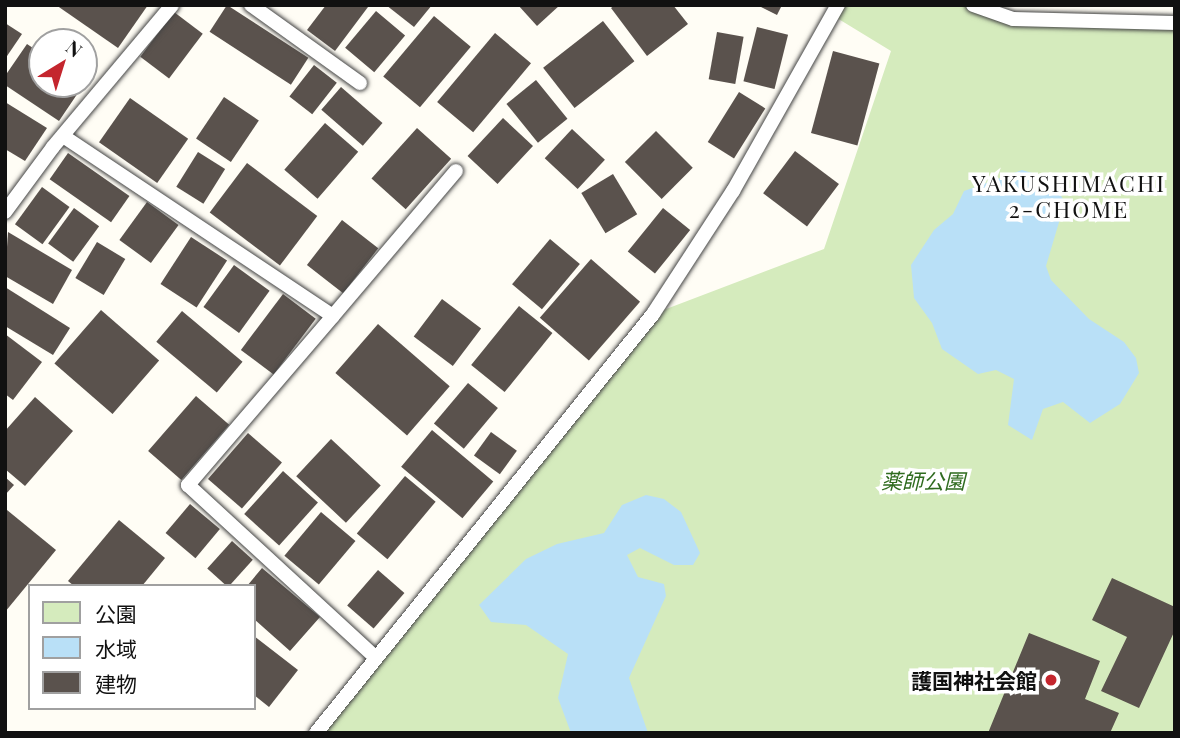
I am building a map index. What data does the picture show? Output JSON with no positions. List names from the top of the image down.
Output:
{
  "districts": ["YAKUSHIMACHI 2-CHOME"],
  "parks": ["薬師公園"],
  "places": ["護国神社会館"],
  "legend": ["公園", "水域", "建物"],
  "north": "top right"
}
